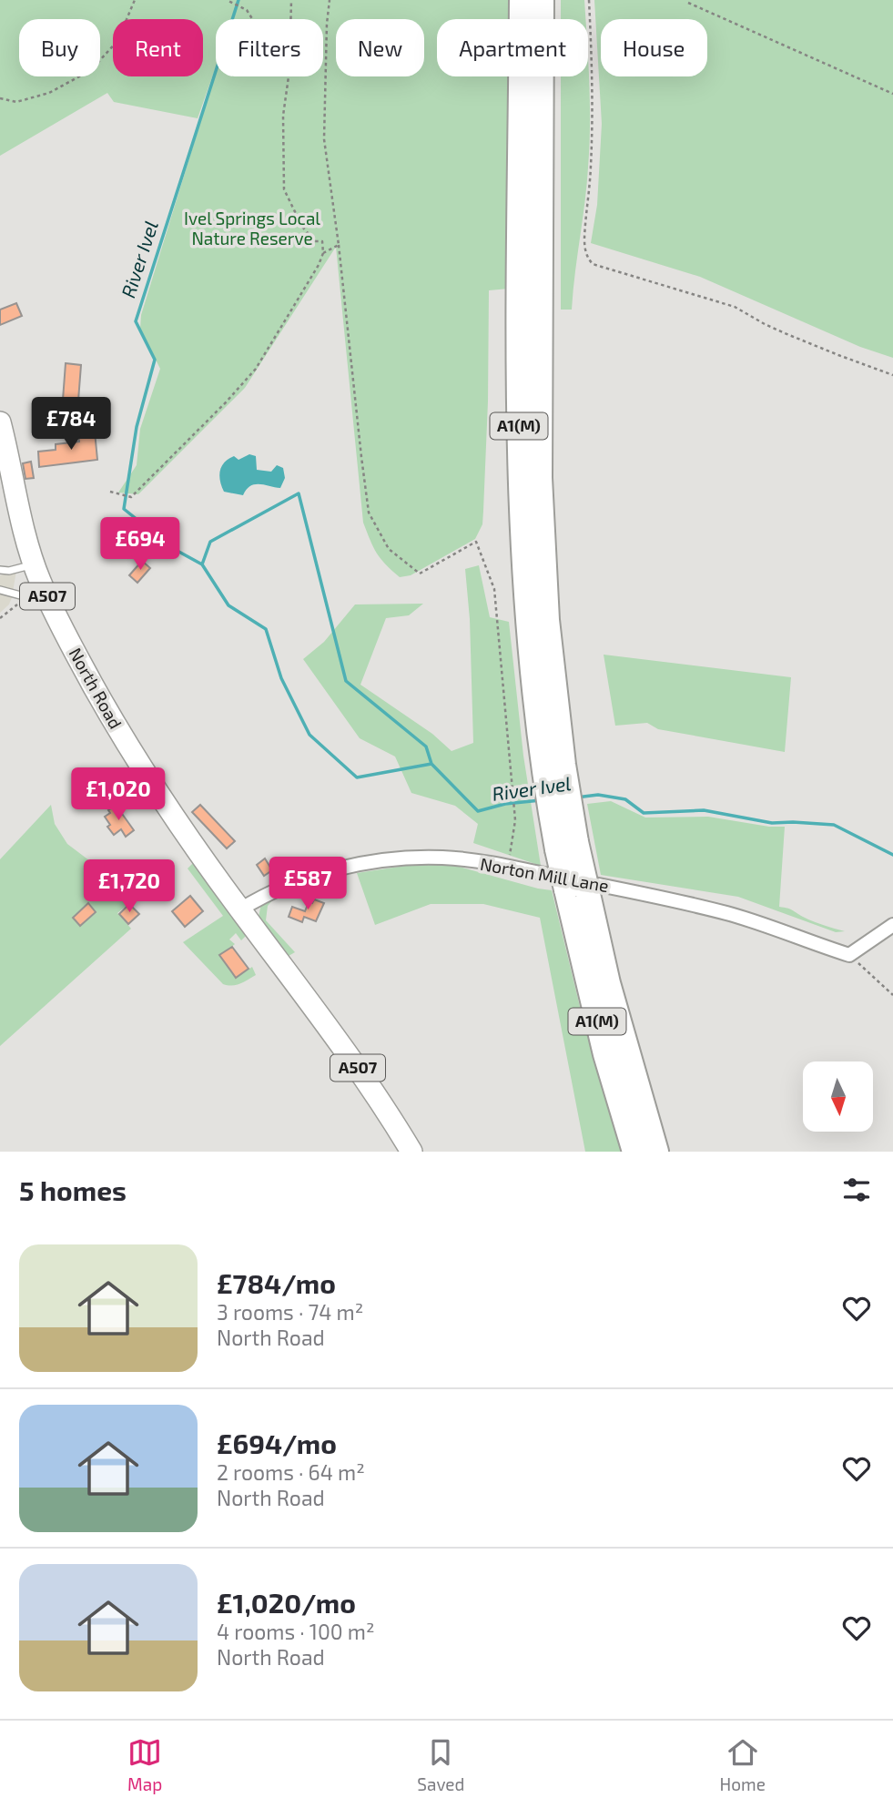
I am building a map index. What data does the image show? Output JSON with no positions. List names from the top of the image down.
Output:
{
  "streets": {
    "highway": ["A1(M)"],
    "main road": ["A507", "North Road"],
    "street": ["Norton Mill Lane"]
  },
  "crossings": [
    ["North Road", "Norton Mill Lane"]
  ],
  "water": ["River Ivel"],
  "parks": ["Ivel Springs Local Nature Reserve"],
  "north": "bottom",
  "page": {
    "chip": [
      "Buy",
      "Rent",
      "Filters",
      "New",
      "Apartment",
      "House"
    ],
    "price": [
      "£784",
      "£694",
      "£1,020",
      "£587",
      "£1,720"
    ],
    "heading": "5 homes",
    "list": [
      {
        "name": "£784/mo",
        "note": "3 rooms · 74 m² · North Road"
      },
      {
        "name": "£694/mo",
        "note": "2 rooms · 64 m² · North Road"
      },
      {
        "name": "£1,020/mo",
        "note": "4 rooms · 100 m² · North Road"
      }
    ],
    "tabs": ["Map", "Saved", "Home"]
  }
}
